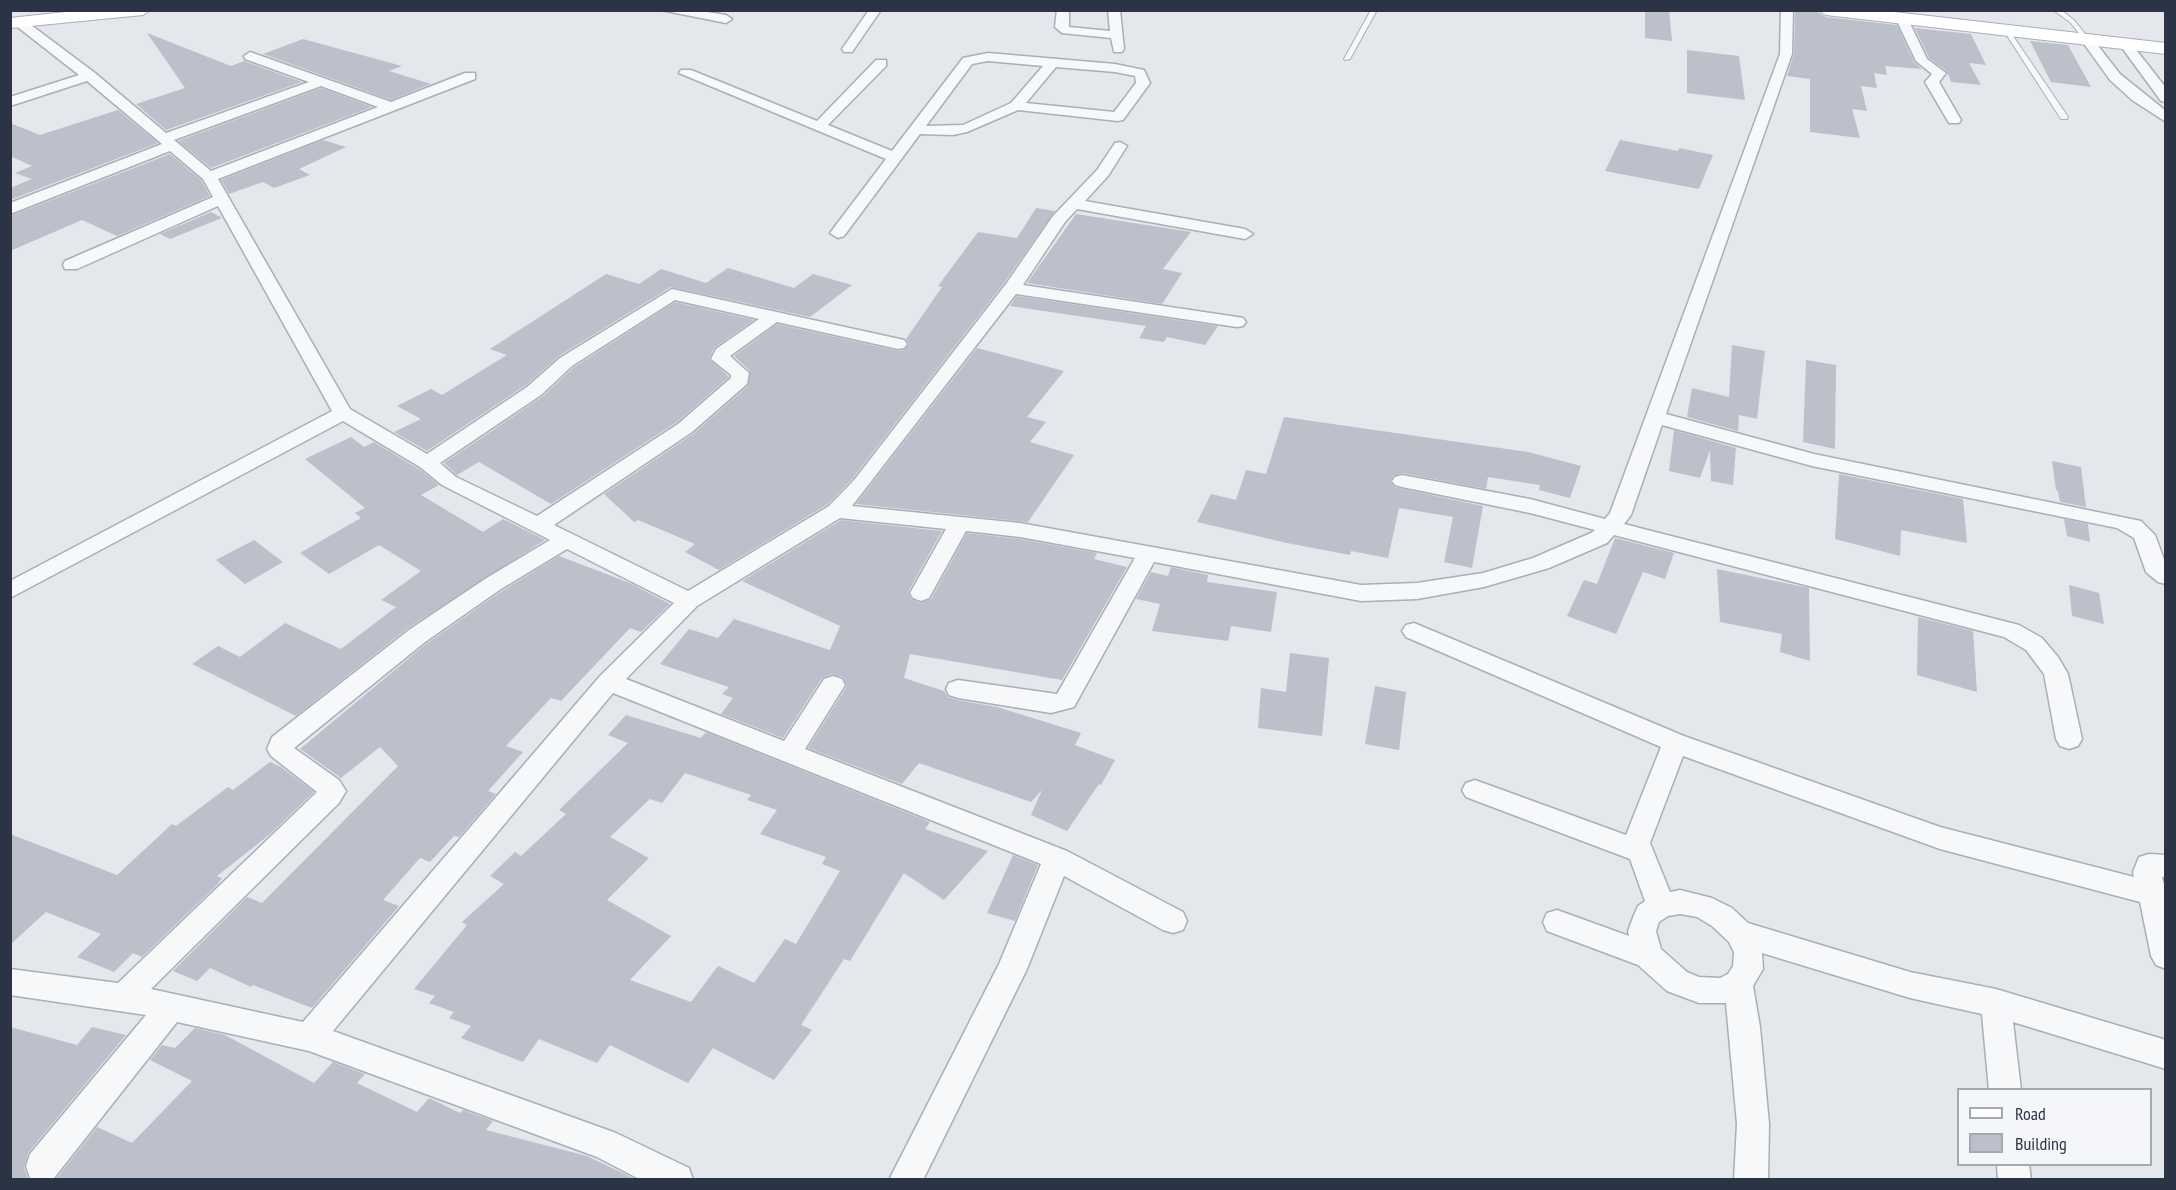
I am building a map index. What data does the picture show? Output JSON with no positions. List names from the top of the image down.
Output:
{
  "legend": ["Road", "Building"]
}
